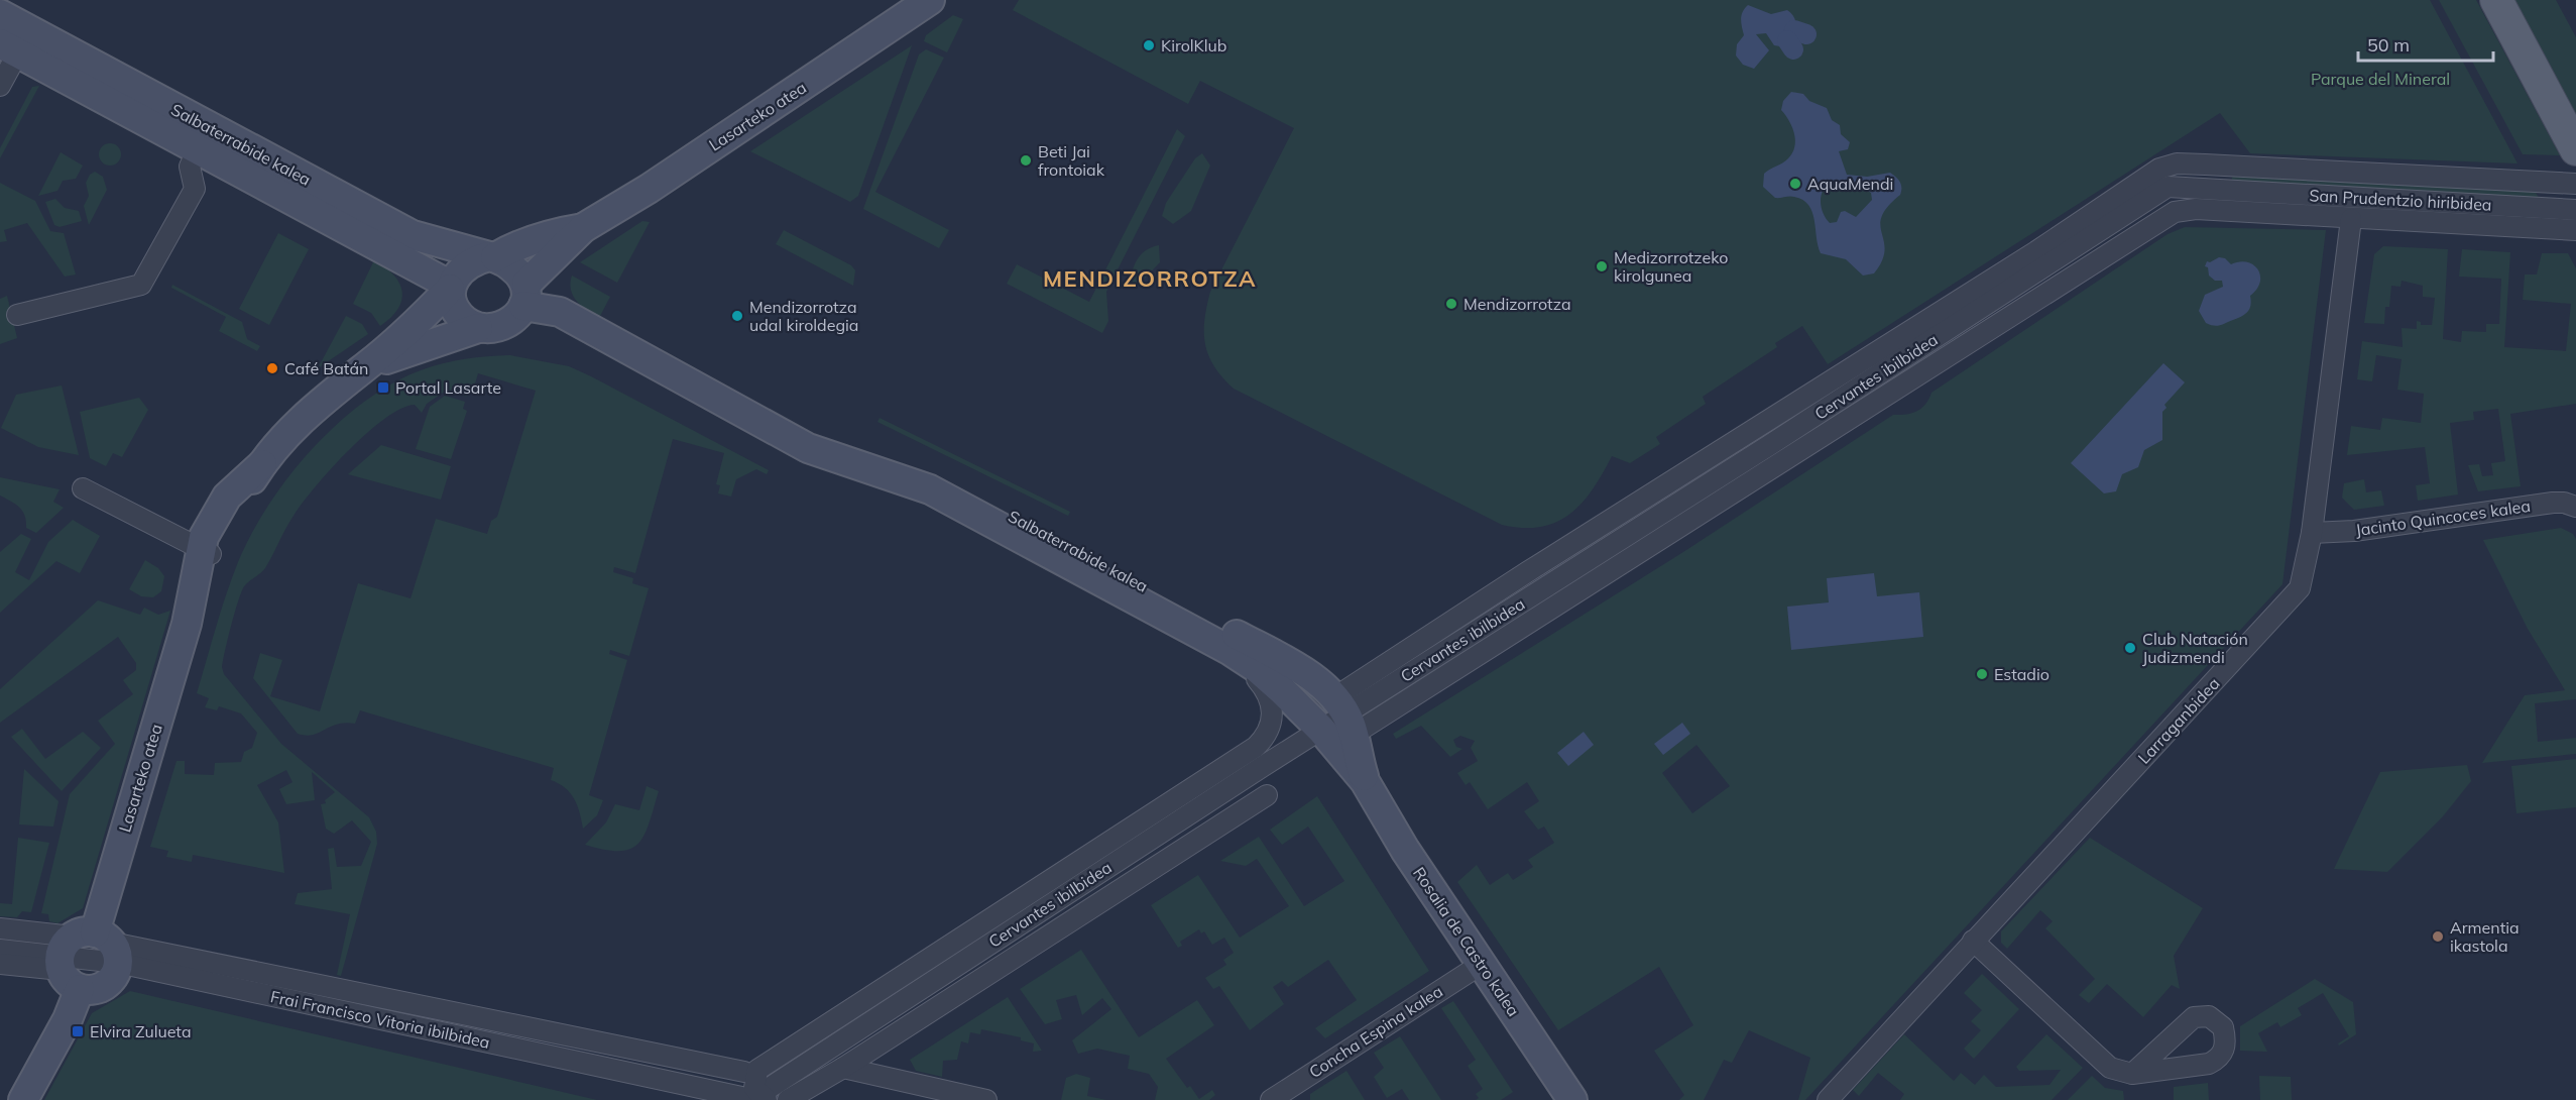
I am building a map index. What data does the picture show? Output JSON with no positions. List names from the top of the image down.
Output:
{
  "streets": {
    "street": [
      "Lasarteko atea",
      "Salbaterrabide kalea",
      "San Prudentzio hiribidea",
      "Cervantes ibilbidea",
      "Jacinto Quincoces kalea",
      "Larraganbidea",
      "Rosalia de Castro kalea",
      "Frai Francisco Vitoria ibilbidea",
      "Concha Espina kalea"
    ]
  },
  "crossings": [
    ["Lasarteko atea", "Salbaterrabide kalea"],
    ["Lasarteko atea", "Frai Francisco Vitoria ibilbidea"],
    ["Salbaterrabide kalea", "Cervantes ibilbidea"],
    ["Salbaterrabide kalea", "Rosalia de Castro kalea"],
    ["San Prudentzio hiribidea", "Cervantes ibilbidea"],
    ["San Prudentzio hiribidea", "Larraganbidea"],
    ["Cervantes ibilbidea", "Rosalia de Castro kalea"],
    ["Cervantes ibilbidea", "Frai Francisco Vitoria ibilbidea"],
    ["Jacinto Quincoces kalea", "Larraganbidea"],
    ["Rosalia de Castro kalea", "Concha Espina kalea"]
  ],
  "districts": ["MENDIZORROTZA"],
  "parks": ["Parque del Mineral"],
  "places": {
    "other": [
      "KirolKlub",
      "Beti Jai frontoiak",
      "AquaMendi",
      "Medizorrotzeko kirolgunea",
      "Mendizorrotza",
      "Mendizorrotza udal kiroldegia",
      "Café Batán",
      "Club Natación Judizmendi",
      "Estadio",
      "Armentia ikastola"
    ],
    "transit": ["Portal Lasarte", "Elvira Zulueta"]
  },
  "scale_bar": "50 m"
}
